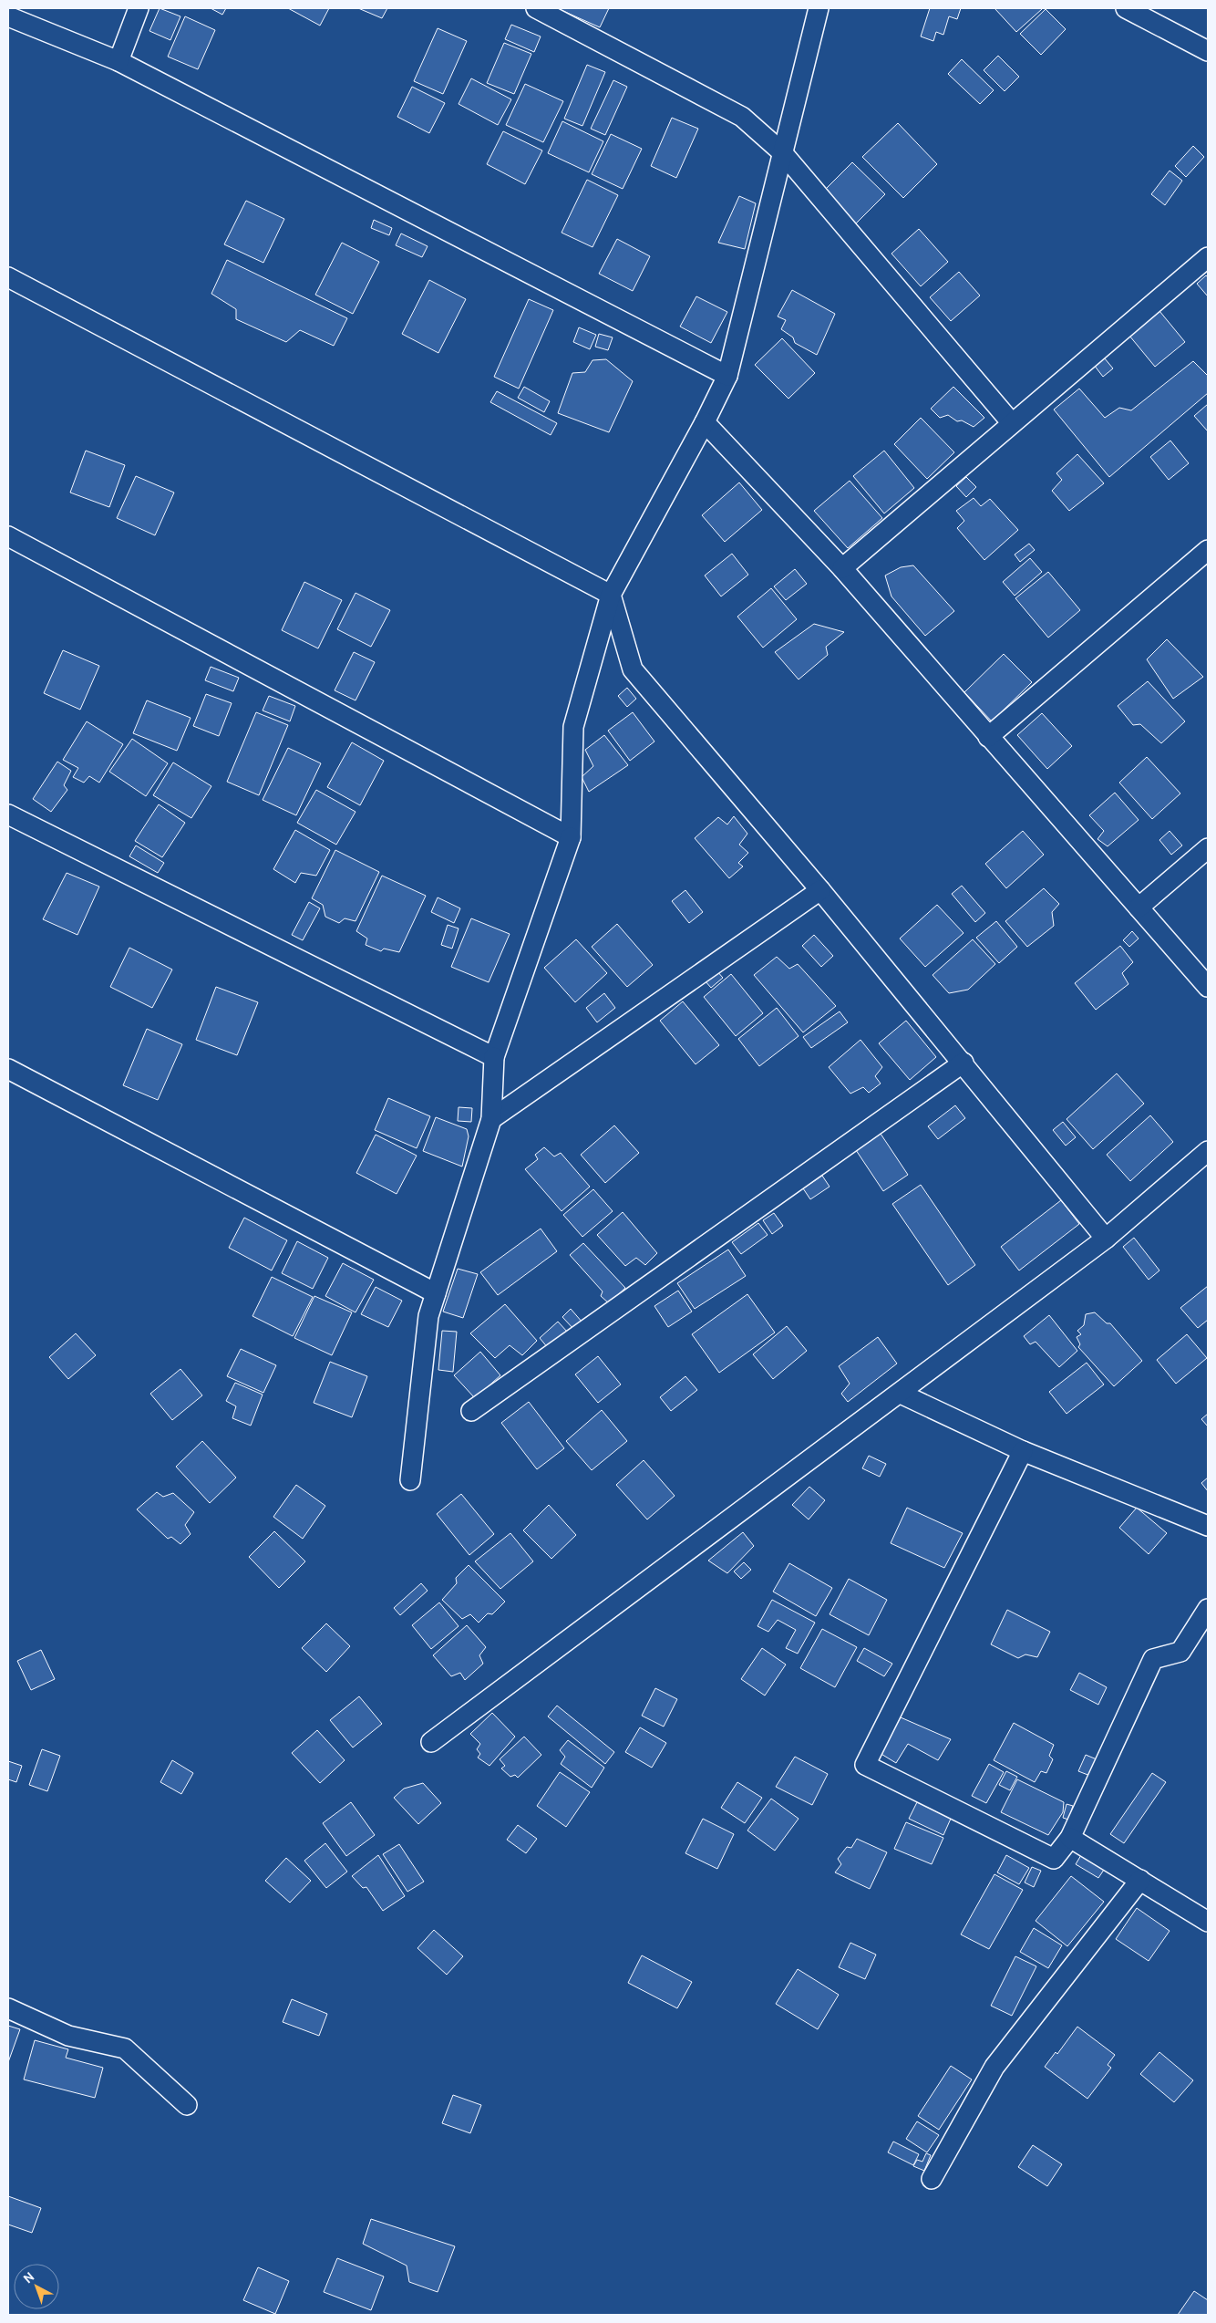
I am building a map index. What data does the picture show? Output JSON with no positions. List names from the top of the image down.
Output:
{
  "north": "top left"
}
